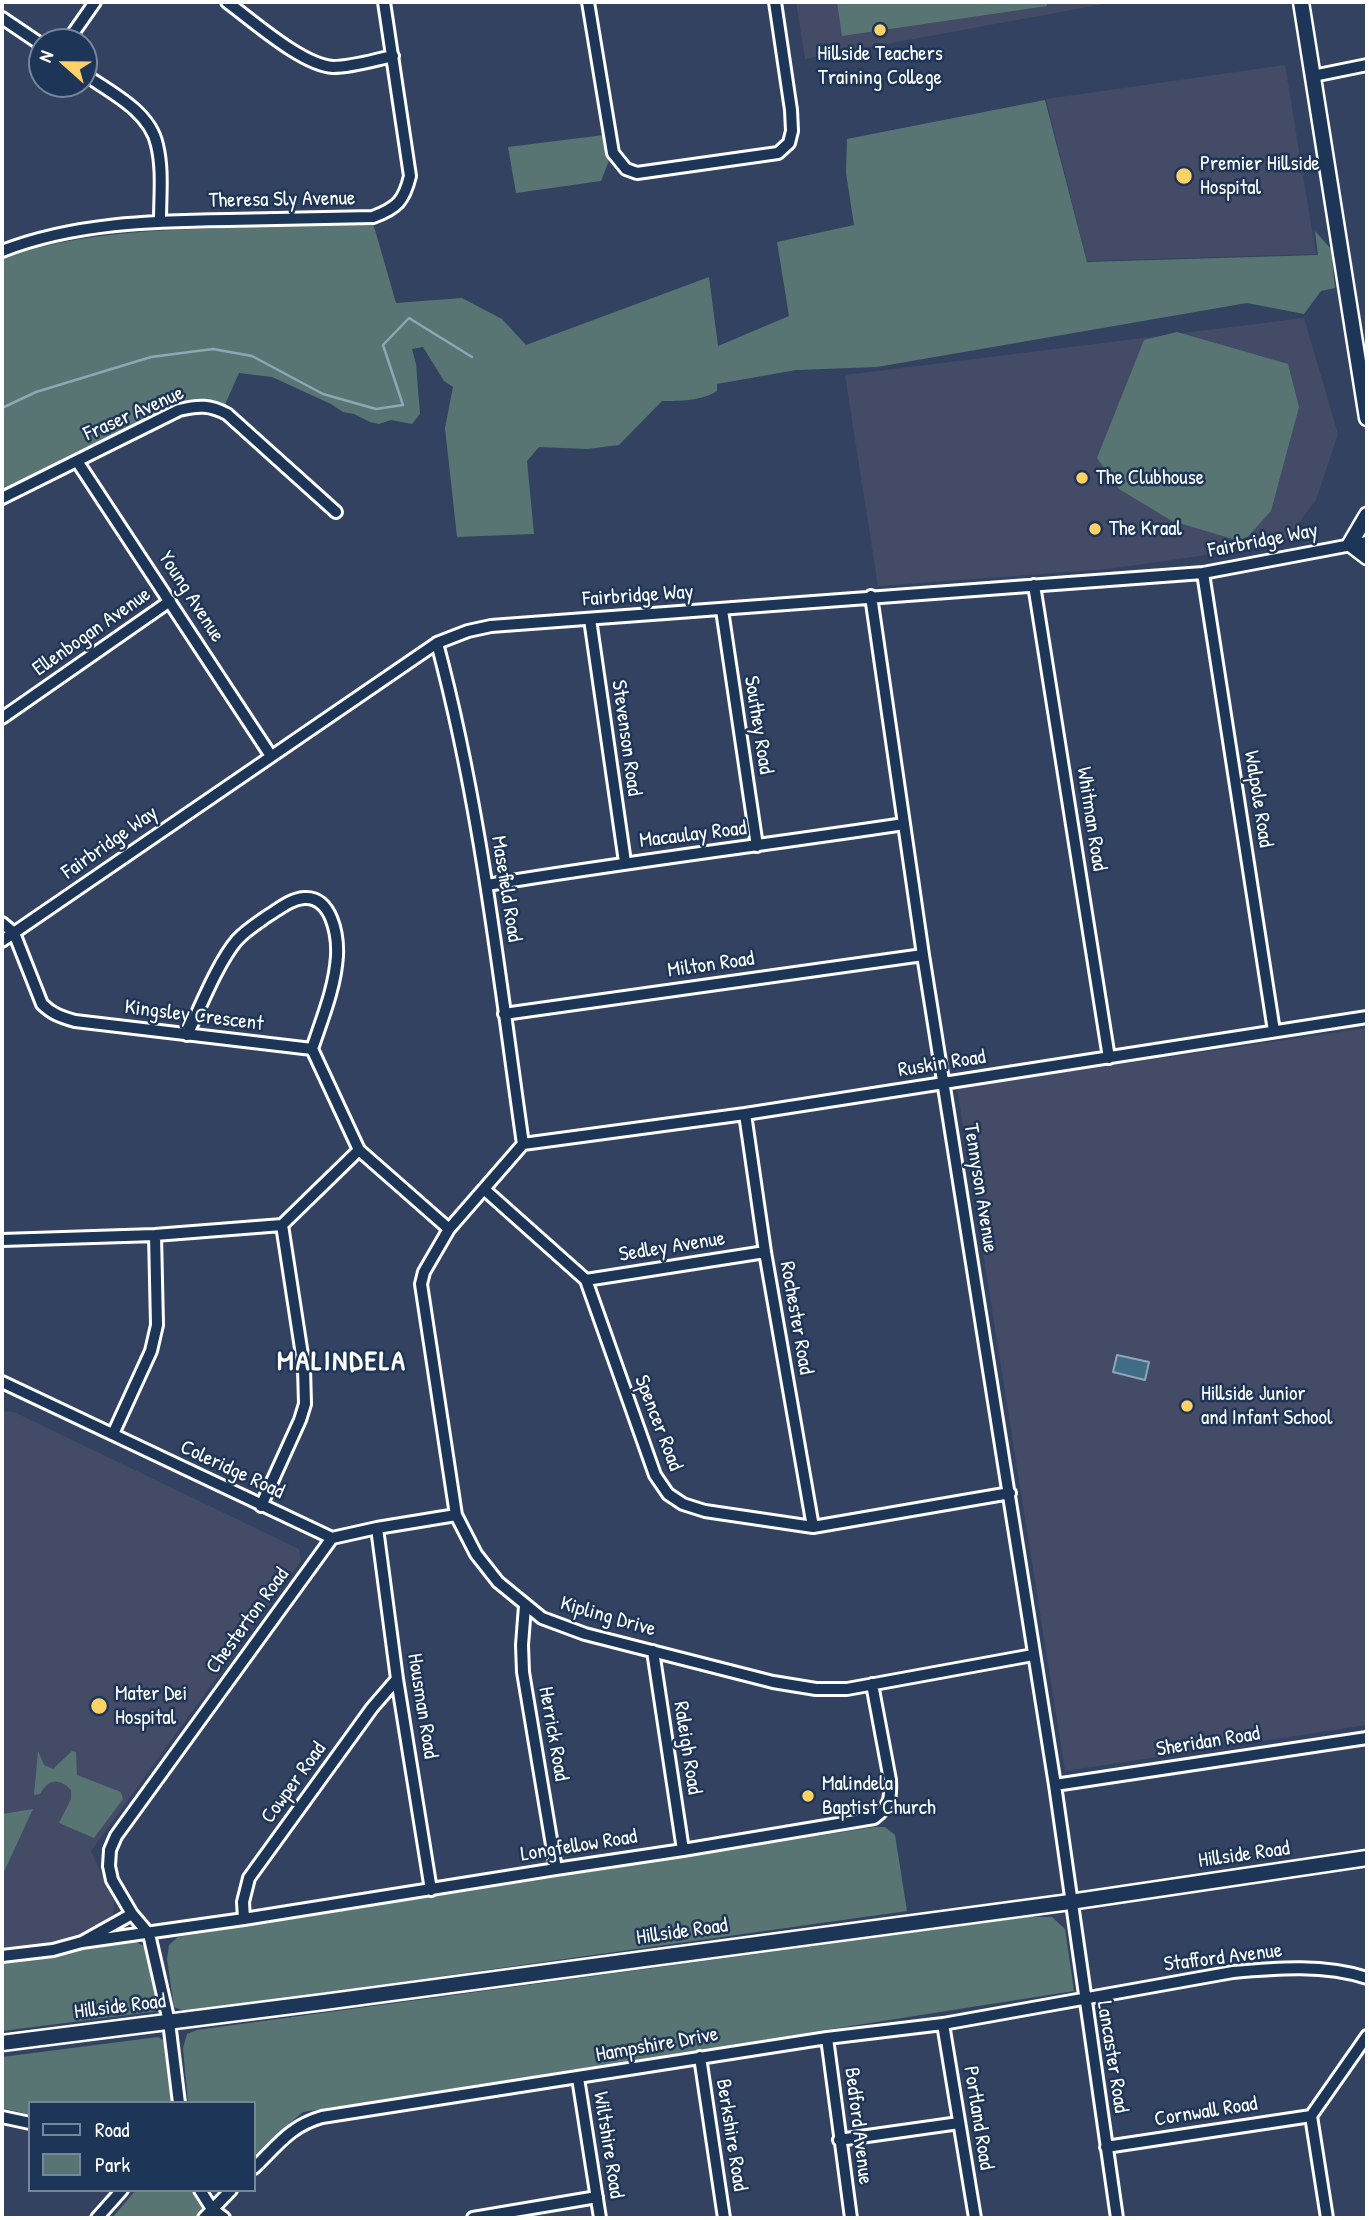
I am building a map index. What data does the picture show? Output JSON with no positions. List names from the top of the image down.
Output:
{
  "streets": {
    "main road": ["Hillside Road"],
    "street": [
      "Theresa Sly Avenue",
      "Fraser Avenue",
      "Fairbridge Way",
      "Young Avenue",
      "Ellenbogan Avenue",
      "Southey Road",
      "Stevenson Road",
      "Walpole Road",
      "Whitman Road",
      "Macaulay Road",
      "Masefield Road",
      "Milton Road",
      "Kingsley Crescent",
      "Ruskin Road",
      "Tennyson Avenue",
      "Sedley Avenue",
      "Rochester Road",
      "Spencer Road",
      "Coleridge Road",
      "Kipling Drive",
      "Chesterton Road",
      "Housman Road",
      "Herrick Road",
      "Sheridan Road",
      "Raleigh Road",
      "Cowper Road",
      "Longfellow Road",
      "Stafford Avenue",
      "Hampshire Drive",
      "Lancaster Road",
      "Cornwall Road",
      "Portland Road",
      "Bedford Avenue",
      "Berkshire Road",
      "Wiltshire Road"
    ]
  },
  "crossings": [
    ["Fraser Avenue", "Young Avenue"],
    ["Fairbridge Way", "Young Avenue"],
    ["Fairbridge Way", "Southey Road"],
    ["Fairbridge Way", "Stevenson Road"],
    ["Fairbridge Way", "Walpole Road"],
    ["Fairbridge Way", "Whitman Road"],
    ["Fairbridge Way", "Masefield Road"],
    ["Fairbridge Way", "Kingsley Crescent"],
    ["Fairbridge Way", "Tennyson Avenue"],
    ["Young Avenue", "Ellenbogan Avenue"],
    ["Southey Road", "Macaulay Road"],
    ["Stevenson Road", "Macaulay Road"],
    ["Walpole Road", "Ruskin Road"],
    ["Whitman Road", "Ruskin Road"],
    ["Macaulay Road", "Masefield Road"],
    ["Macaulay Road", "Tennyson Avenue"],
    ["Masefield Road", "Milton Road"],
    ["Masefield Road", "Ruskin Road"],
    ["Masefield Road", "Kipling Drive"],
    ["Milton Road", "Tennyson Avenue"],
    ["Ruskin Road", "Tennyson Avenue"],
    ["Ruskin Road", "Rochester Road"],
    ["Ruskin Road", "Kipling Drive"],
    ["Tennyson Avenue", "Spencer Road"],
    ["Tennyson Avenue", "Kipling Drive"],
    ["Tennyson Avenue", "Sheridan Road"],
    ["Tennyson Avenue", "Lancaster Road"],
    ["Sedley Avenue", "Rochester Road"],
    ["Sedley Avenue", "Spencer Road"],
    ["Rochester Road", "Spencer Road"],
    ["Spencer Road", "Kipling Drive"],
    ["Coleridge Road", "Chesterton Road"],
    ["Kipling Drive", "Herrick Road"],
    ["Kipling Drive", "Raleigh Road"],
    ["Kipling Drive", "Longfellow Road"],
    ["Chesterton Road", "Longfellow Road"],
    ["Chesterton Road", "Hillside Road"],
    ["Housman Road", "Cowper Road"],
    ["Housman Road", "Longfellow Road"],
    ["Herrick Road", "Longfellow Road"],
    ["Sheridan Road", "Lancaster Road"],
    ["Raleigh Road", "Longfellow Road"],
    ["Cowper Road", "Longfellow Road"],
    ["Hillside Road", "Lancaster Road"],
    ["Stafford Avenue", "Hampshire Drive"],
    ["Stafford Avenue", "Lancaster Road"],
    ["Hampshire Drive", "Lancaster Road"],
    ["Hampshire Drive", "Portland Road"],
    ["Hampshire Drive", "Bedford Avenue"],
    ["Hampshire Drive", "Berkshire Road"],
    ["Hampshire Drive", "Wiltshire Road"],
    ["Lancaster Road", "Cornwall Road"]
  ],
  "districts": ["MALINDELA"],
  "places": [
    "Hillside Teachers Training College",
    "Premier Hillside Hospital",
    "The Clubhouse",
    "The Kraal",
    "Hillside Junior and Infant School",
    "Mater Dei Hospital",
    "Malindela Baptist Church"
  ],
  "legend": ["Road", "Park"],
  "north": "left"
}
